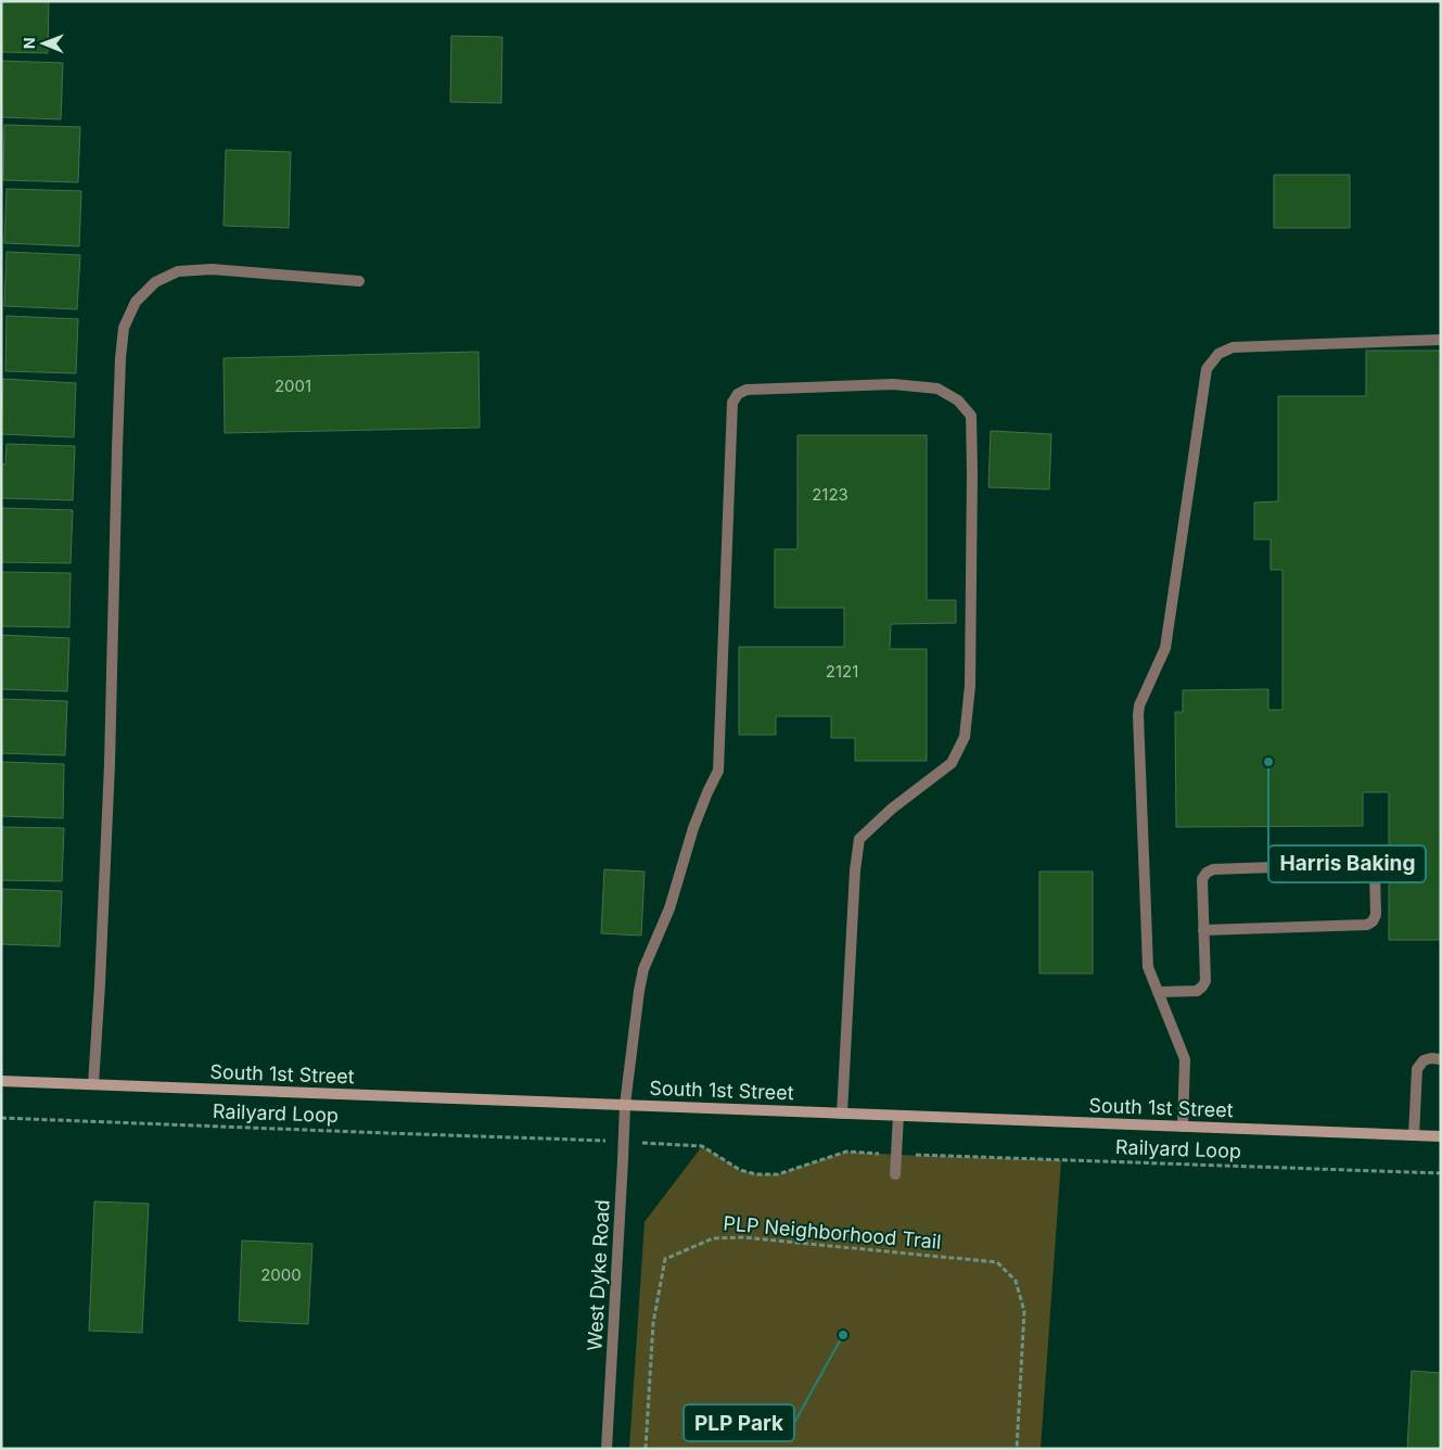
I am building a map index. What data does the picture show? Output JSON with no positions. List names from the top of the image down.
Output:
{
  "streets": {
    "main road": ["South 1st Street"],
    "street": ["West Dyke Road"],
    "path": ["Railyard Loop", "PLP Neighborhood Trail"]
  },
  "crossings": [
    ["South 1st Street", "West Dyke Road"]
  ],
  "places": ["Harris Baking", "PLP Park"],
  "house_numbers": [
    "2001",
    "2123",
    "2121",
    "2000"
  ],
  "north": "left"
}
